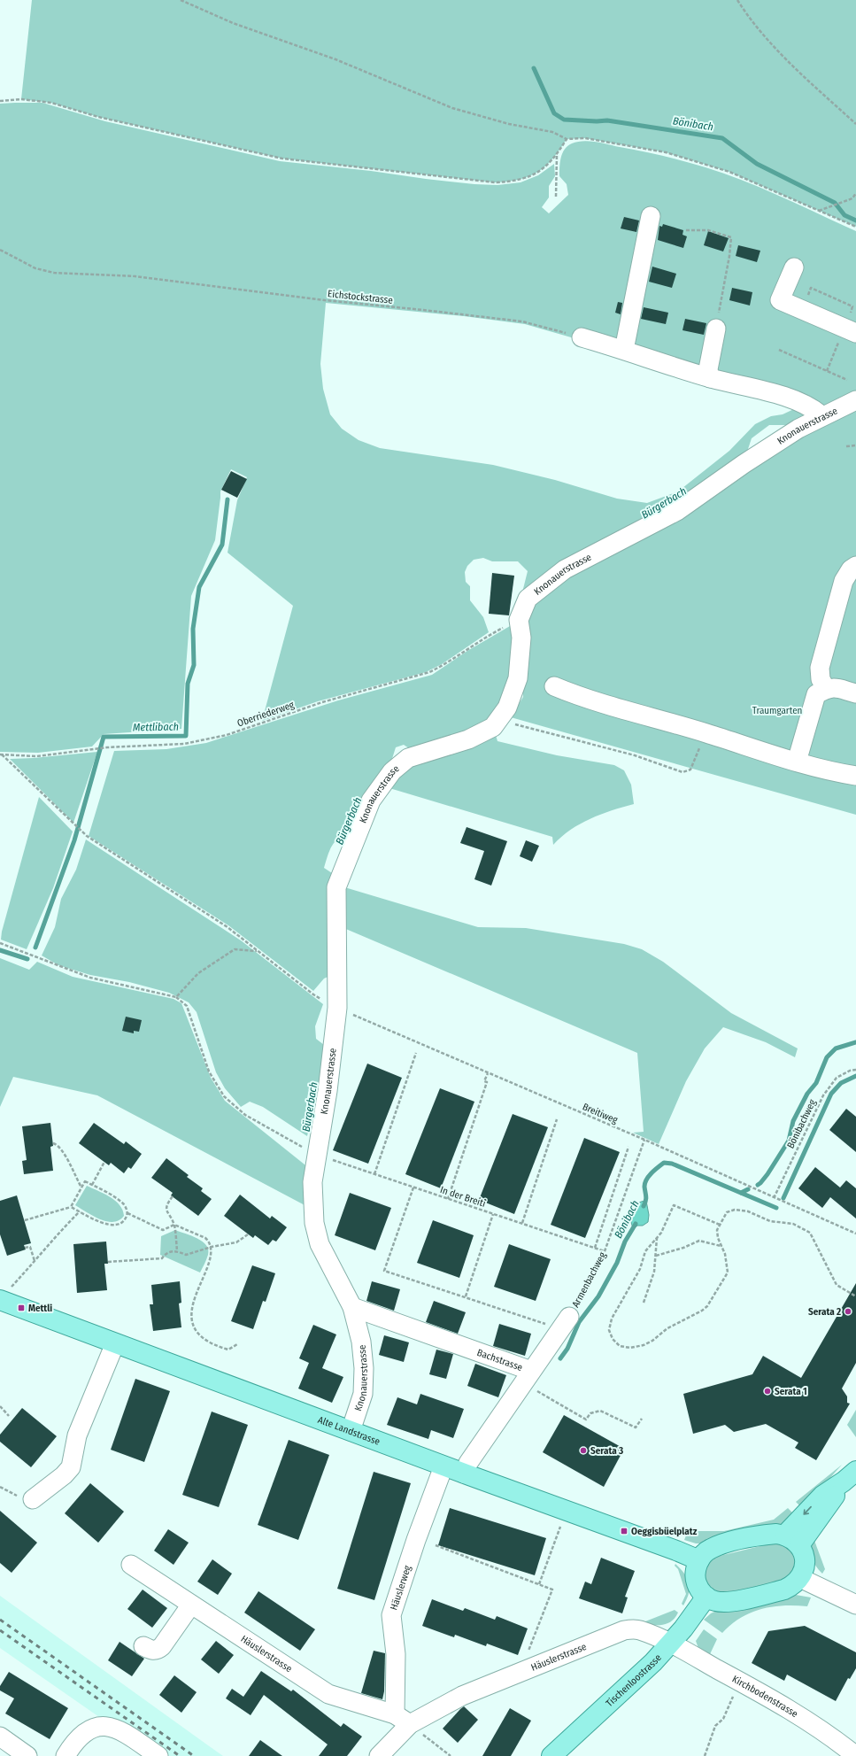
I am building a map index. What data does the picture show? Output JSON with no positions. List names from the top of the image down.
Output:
{
  "streets": {
    "main road": ["Alte Landstrasse", "Tischenloostrasse"],
    "street": [
      "Knonauerstrasse",
      "Bachstrasse",
      "Häuslerweg",
      "Häuslerstrasse",
      "Kirchbodenstrasse"
    ],
    "path": [
      "Eichstockstrasse",
      "Oberriederweg",
      "Breitiweg",
      "Bönibachweg",
      "In der Breiti",
      "Armenbachweg"
    ]
  },
  "crossings": [
    ["Knonauerstrasse", "Oberriederweg"],
    ["Knonauerstrasse", "Breitiweg"],
    ["Knonauerstrasse", "In der Breiti"],
    ["Knonauerstrasse", "Bachstrasse"],
    ["Knonauerstrasse", "Alte Landstrasse"],
    ["Oberriederweg", "Breitiweg"],
    ["Breitiweg", "Bönibachweg"],
    ["Breitiweg", "Armenbachweg"],
    ["In der Breiti", "Armenbachweg"],
    ["Bachstrasse", "Alte Landstrasse"],
    ["Alte Landstrasse", "Häuslerweg"],
    ["Alte Landstrasse", "Tischenloostrasse"],
    ["Häuslerweg", "Häuslerstrasse"],
    ["Häuslerstrasse", "Tischenloostrasse"],
    ["Häuslerstrasse", "Kirchbodenstrasse"],
    ["Tischenloostrasse", "Kirchbodenstrasse"]
  ],
  "water": ["Bönibach", "Bürgerbach", "Mettlibach"],
  "parks": ["Traumgarten"],
  "places": {
    "transit": ["Mettli", "Oeggisbüelplatz"],
    "other": ["Serata 2", "Serata 1", "Serata 3"]
  }
}
